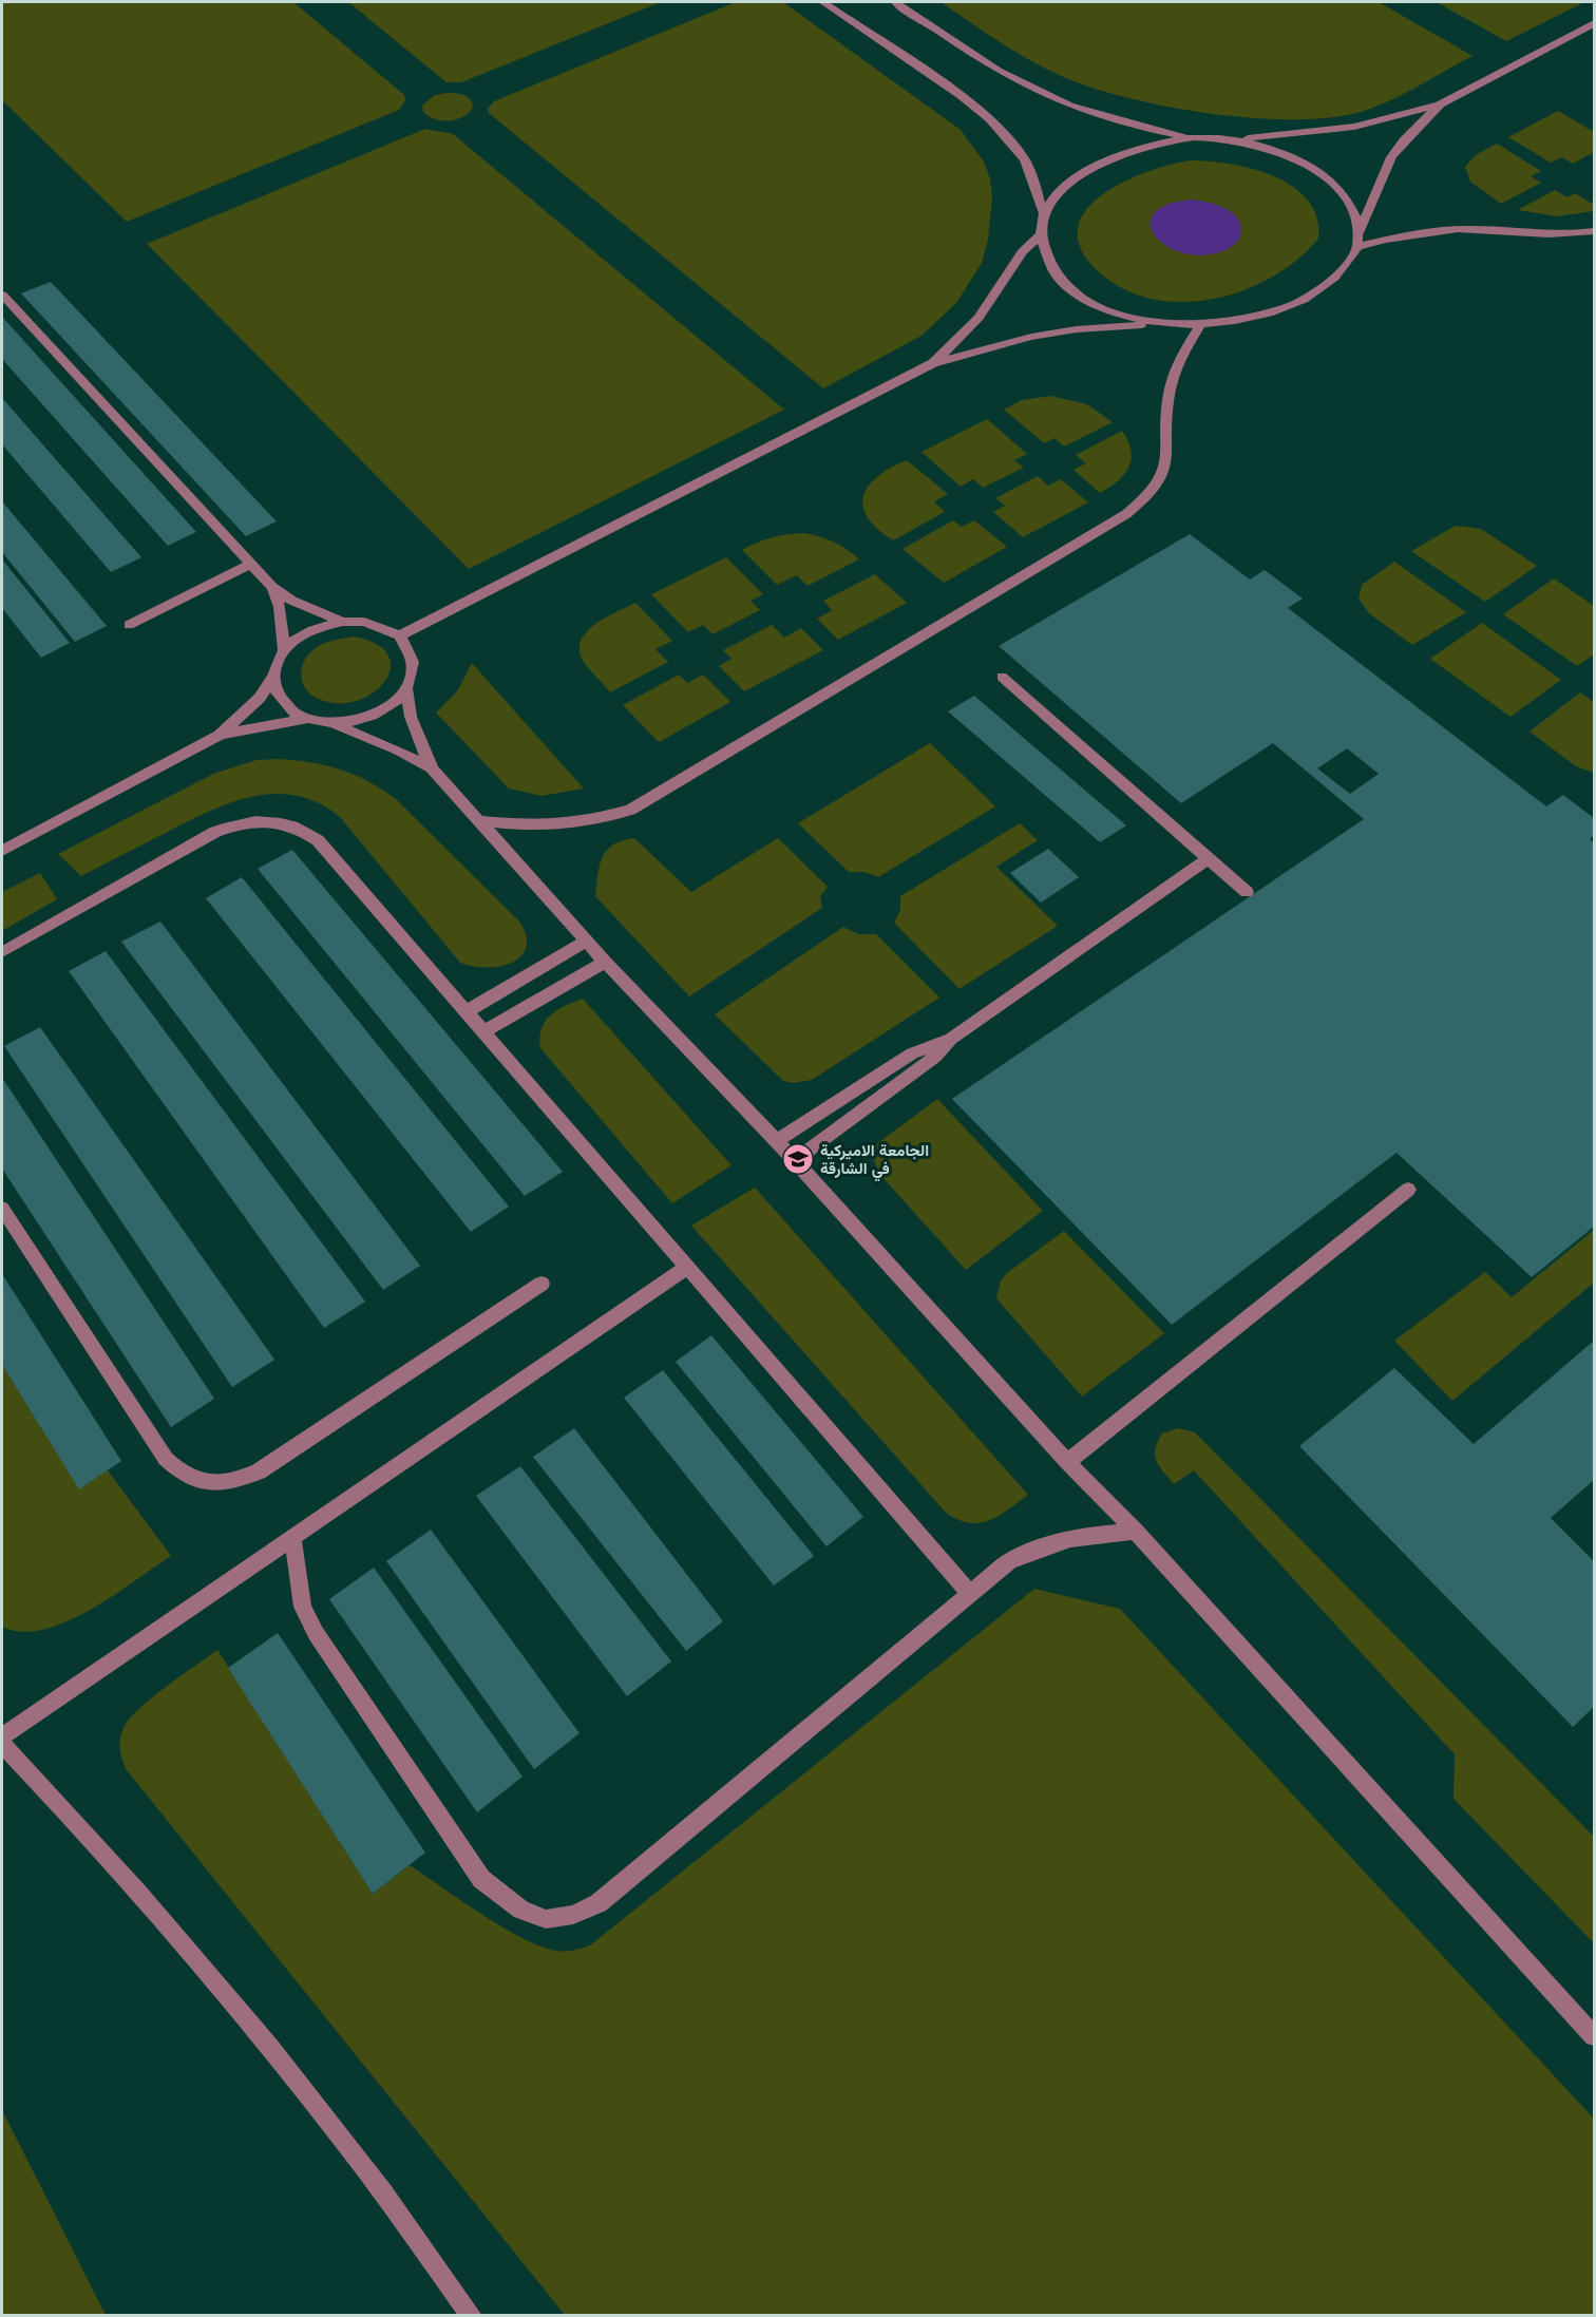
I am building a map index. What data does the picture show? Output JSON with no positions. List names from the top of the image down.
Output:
{
  "places": {
    "school or university": ["الجامعة الاميركية في الشارقة"]
  }
}
